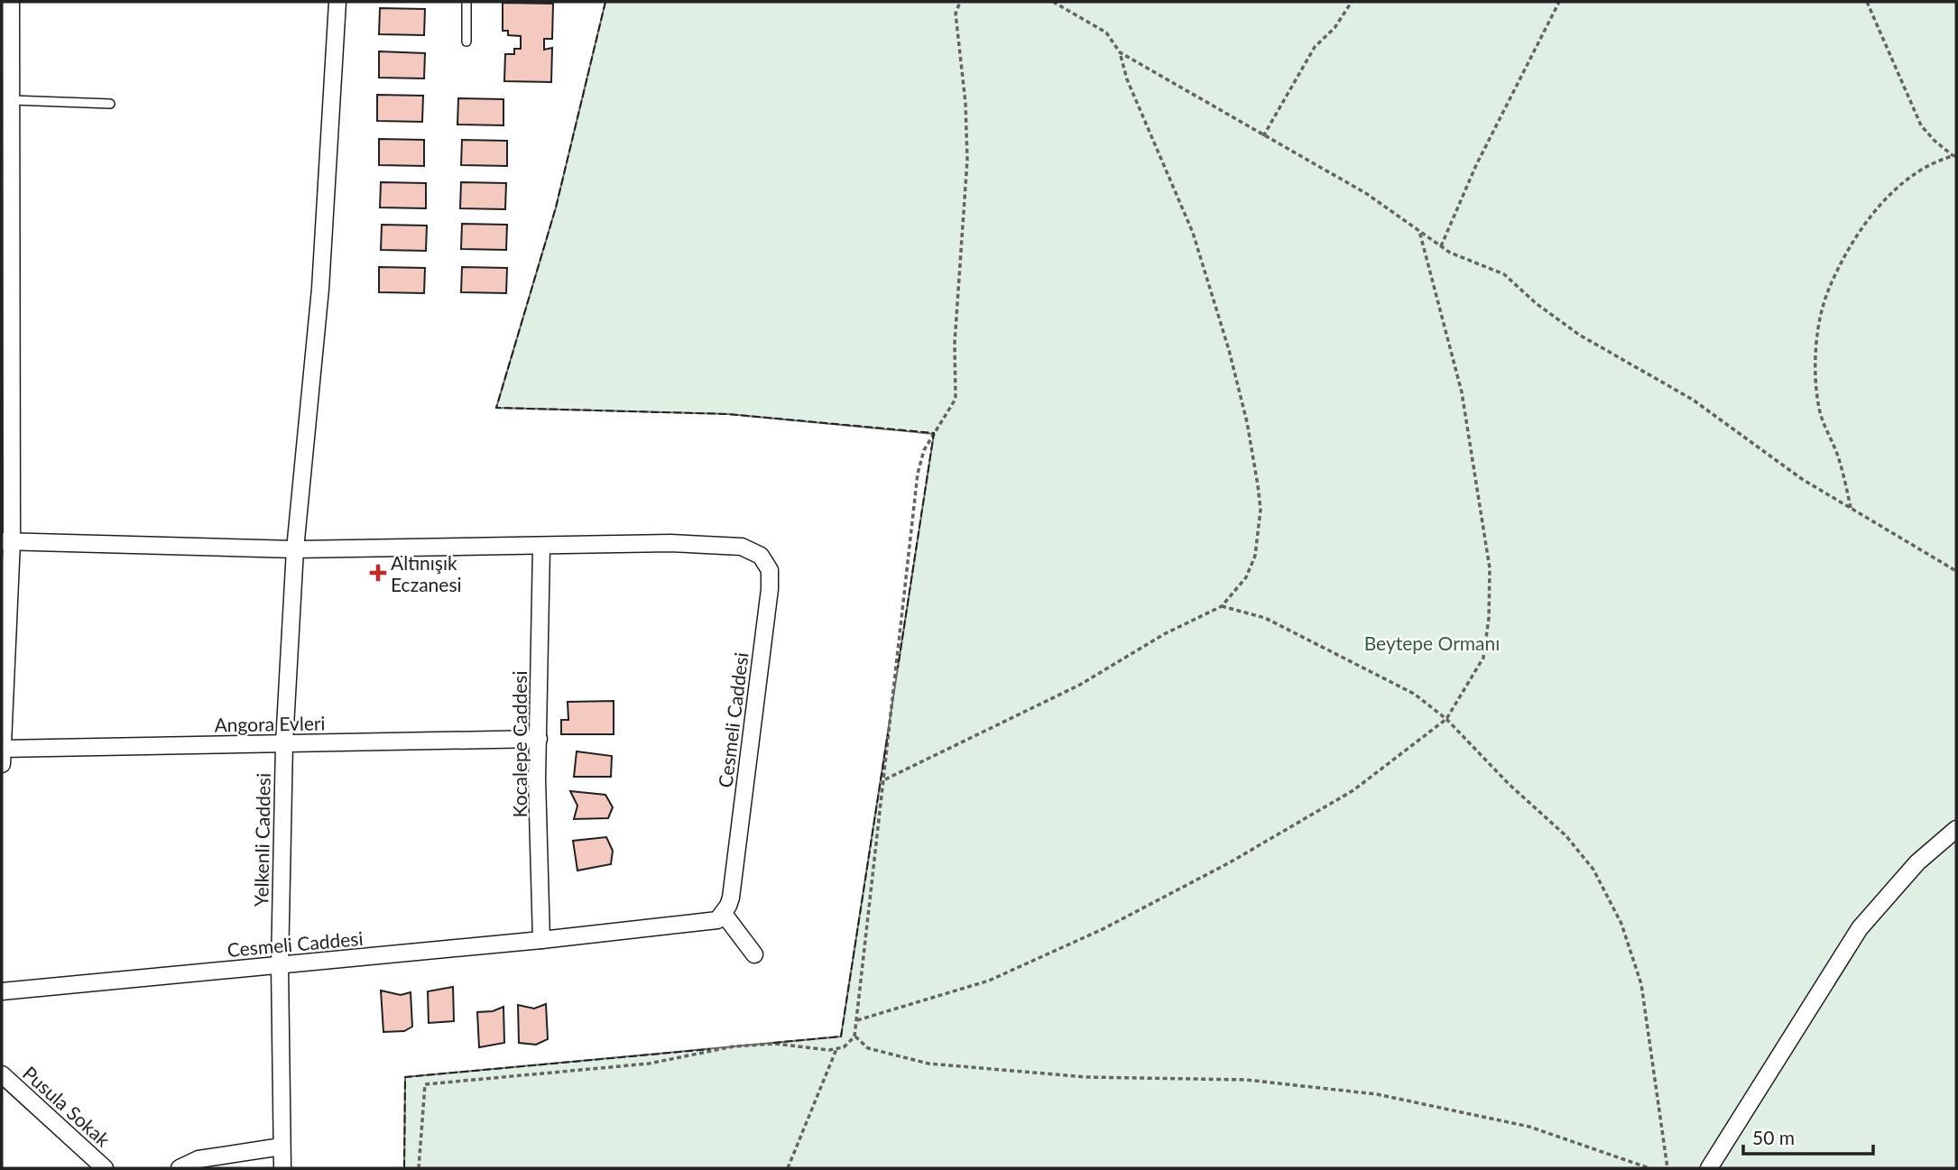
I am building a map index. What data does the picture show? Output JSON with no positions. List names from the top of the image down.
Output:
{
  "streets": {
    "street": [
      "Cesmeli Caddesi",
      "Angora Evleri",
      "Kocalepe Caddesi",
      "Yelkenli Caddesi",
      "Pusula Sokak"
    ]
  },
  "crossings": [
    ["Cesmeli Caddesi", "Kocalepe Caddesi"],
    ["Cesmeli Caddesi", "Yelkenli Caddesi"],
    ["Angora Evleri", "Kocalepe Caddesi"],
    ["Angora Evleri", "Yelkenli Caddesi"]
  ],
  "parks": ["Beytepe Ormanı"],
  "places": {
    "health": ["Altınışık Eczanesi"]
  },
  "scale_bar": "50 m"
}
